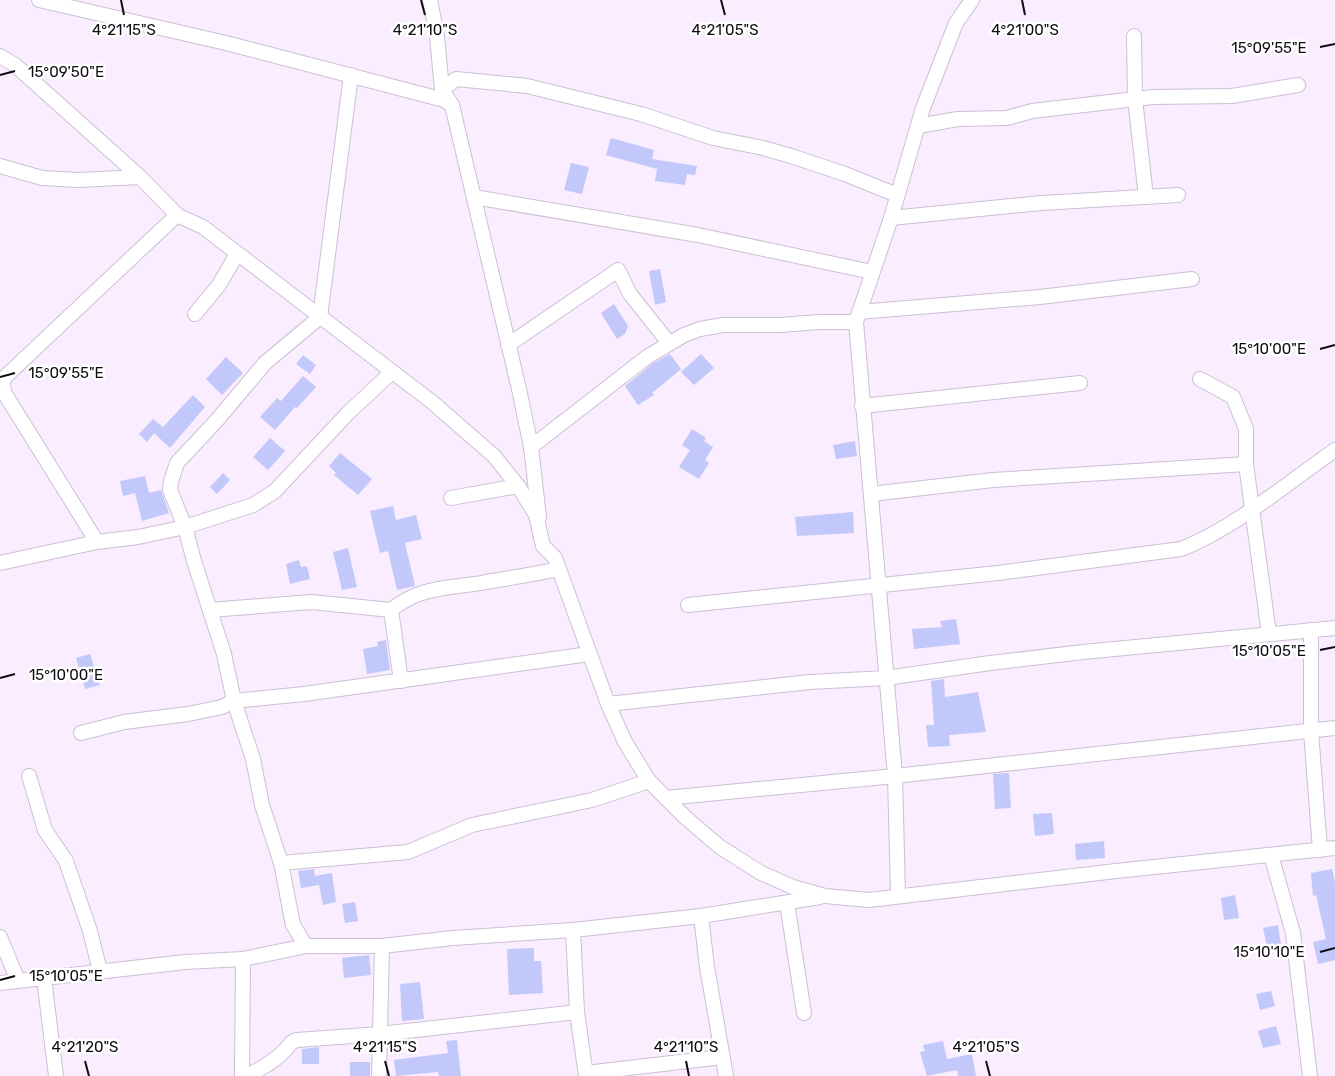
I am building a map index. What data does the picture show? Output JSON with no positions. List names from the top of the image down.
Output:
{
  "coordinates": [
    "4°21'15\"S",
    "4°21'10\"S",
    "4°21'05\"S",
    "4°21'00\"S",
    "15°09'55\"E",
    "15°09'50\"E",
    "15°10'00\"E",
    "15°10'05\"E",
    "15°10'10\"E",
    "4°21'20\"S"
  ]
}
